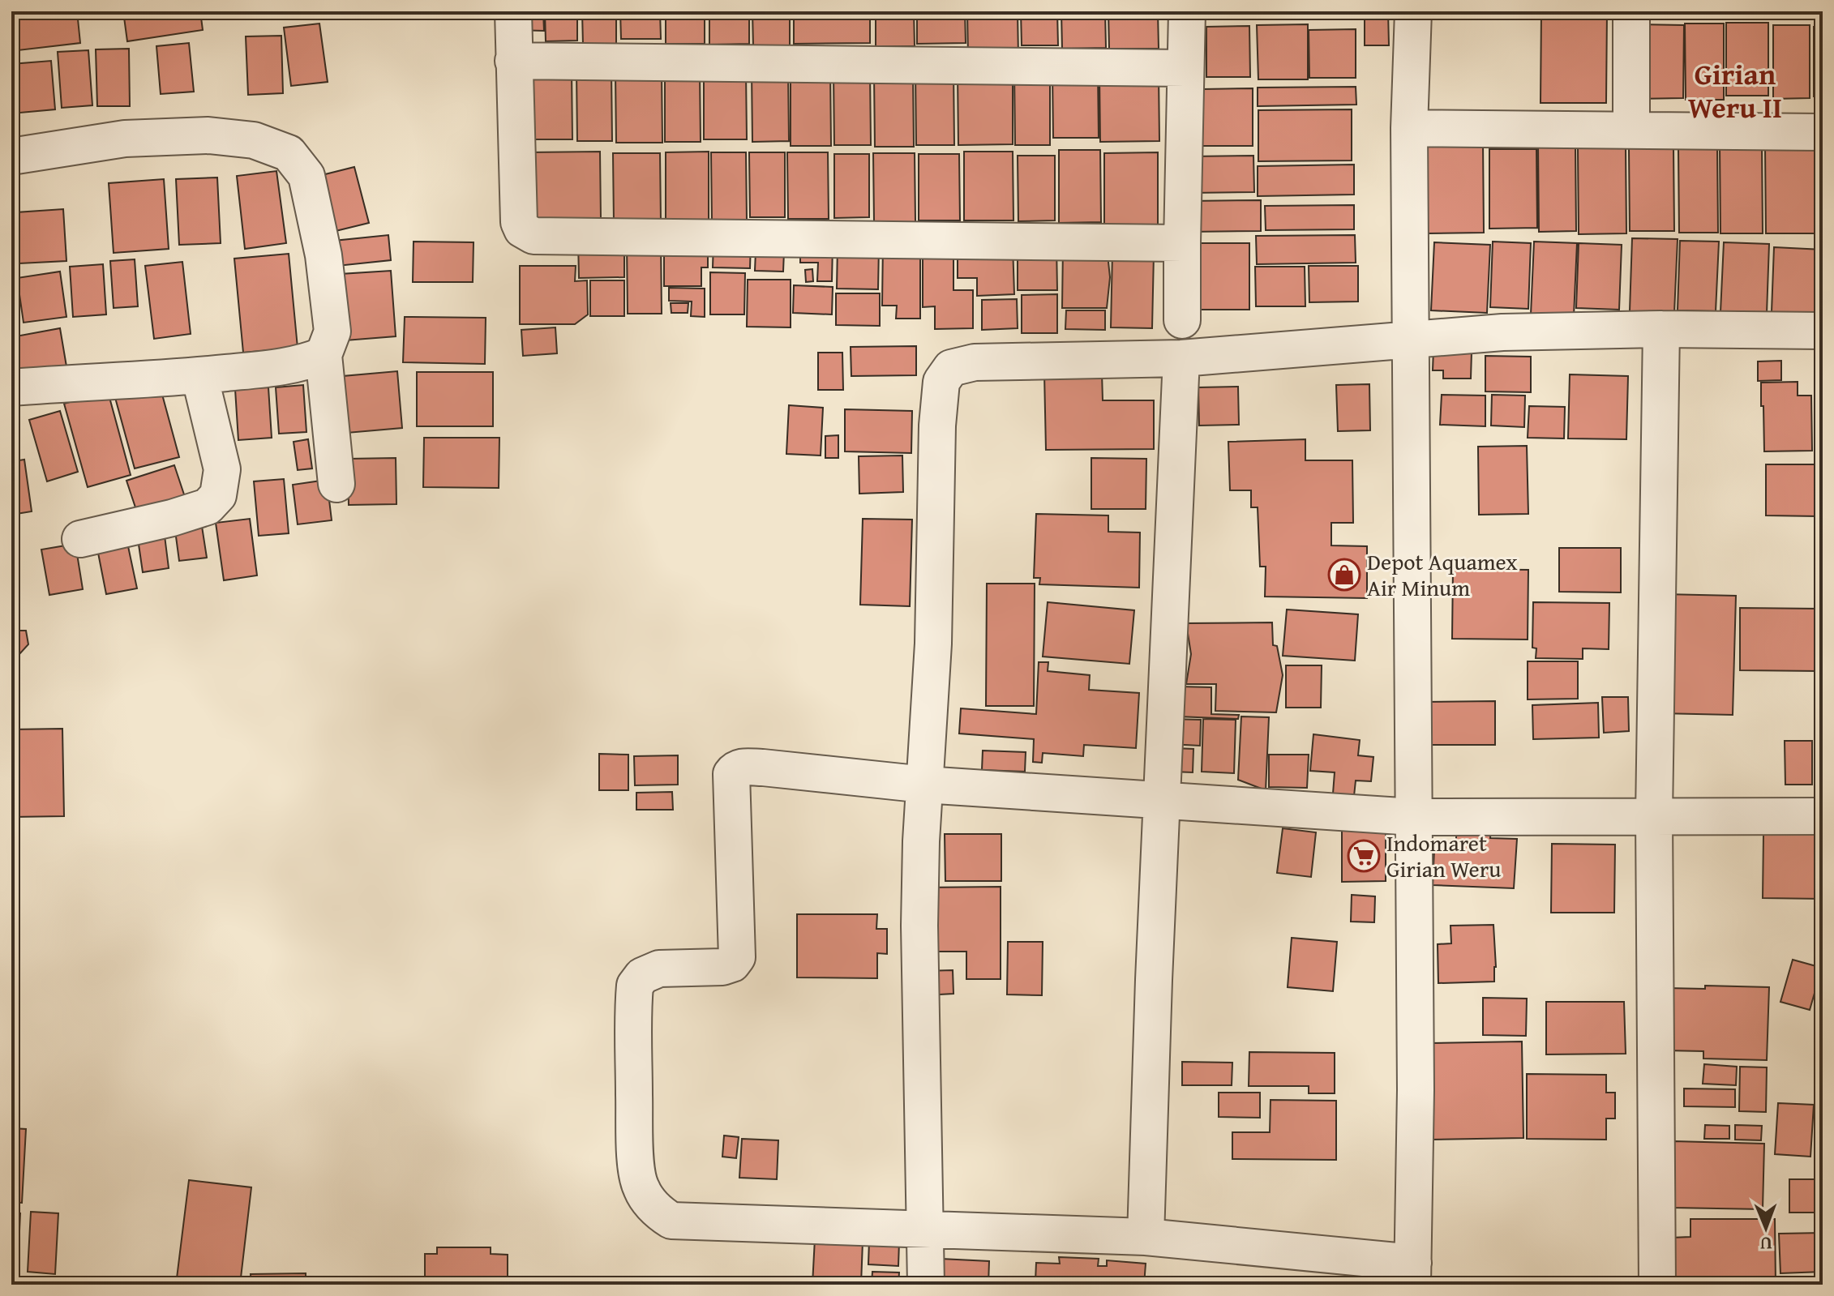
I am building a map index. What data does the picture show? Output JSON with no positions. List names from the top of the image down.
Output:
{
  "districts": ["Girian Weru II"],
  "places": {
    "shop": ["Depot Aquamex Air Minum"],
    "supermarket": ["Indomaret Girian Weru"]
  },
  "north": "bottom"
}
